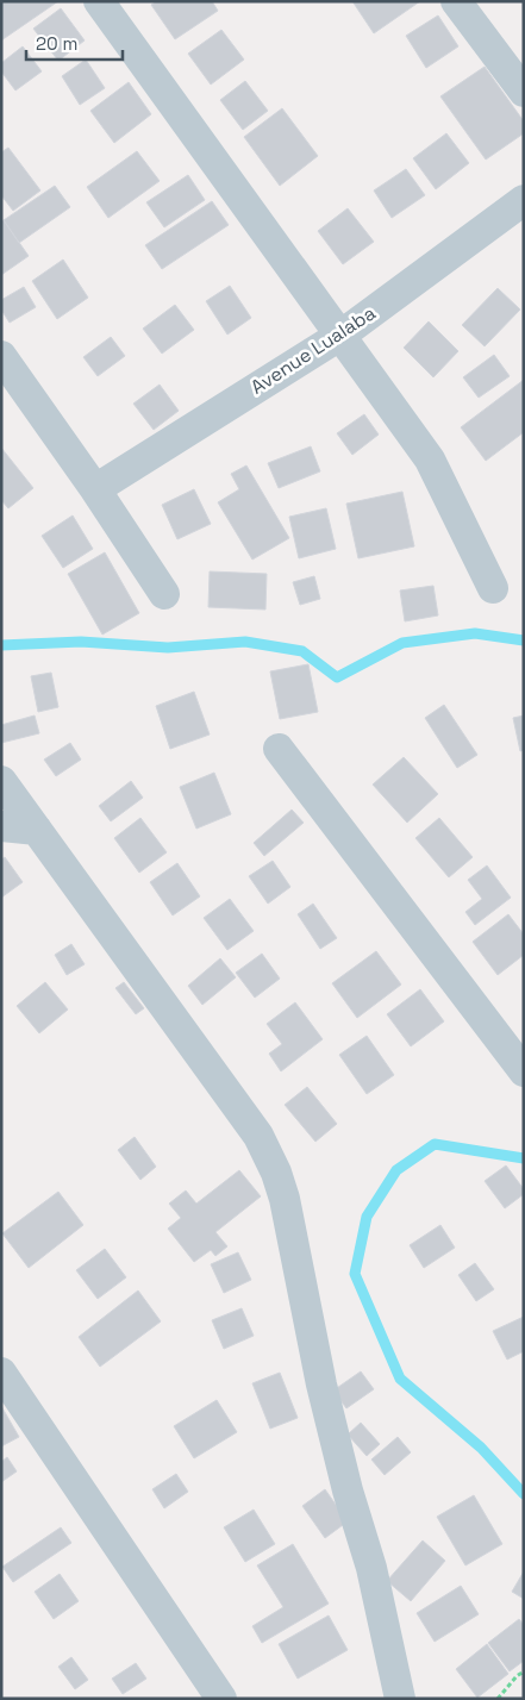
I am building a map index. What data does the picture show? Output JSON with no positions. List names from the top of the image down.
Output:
{
  "streets": {
    "street": ["Avenue Lualaba"]
  },
  "scale_bar": "20 m"
}
